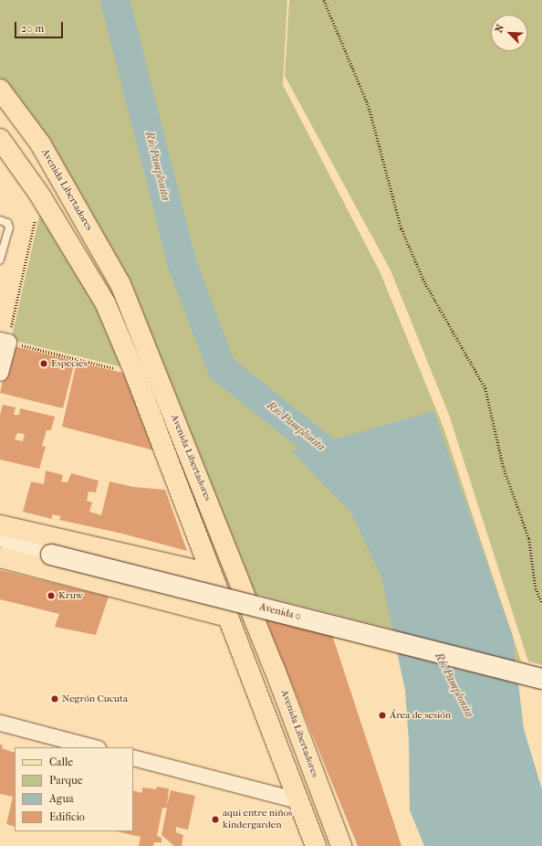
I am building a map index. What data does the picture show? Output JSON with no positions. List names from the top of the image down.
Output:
{
  "streets": {
    "main road": ["Avenida Libertadores"],
    "street": ["Avenida 0"]
  },
  "water": ["Río Pamplonita"],
  "places": [
    "Especies",
    "Kruw",
    "Negrón Cucuta",
    "Área de sesión",
    "aqui entre niños kindergarden"
  ],
  "legend": [
    "Calle",
    "Parque",
    "Agua",
    "Edificio"
  ],
  "scale_bar": "20 m",
  "north": "top left"
}
